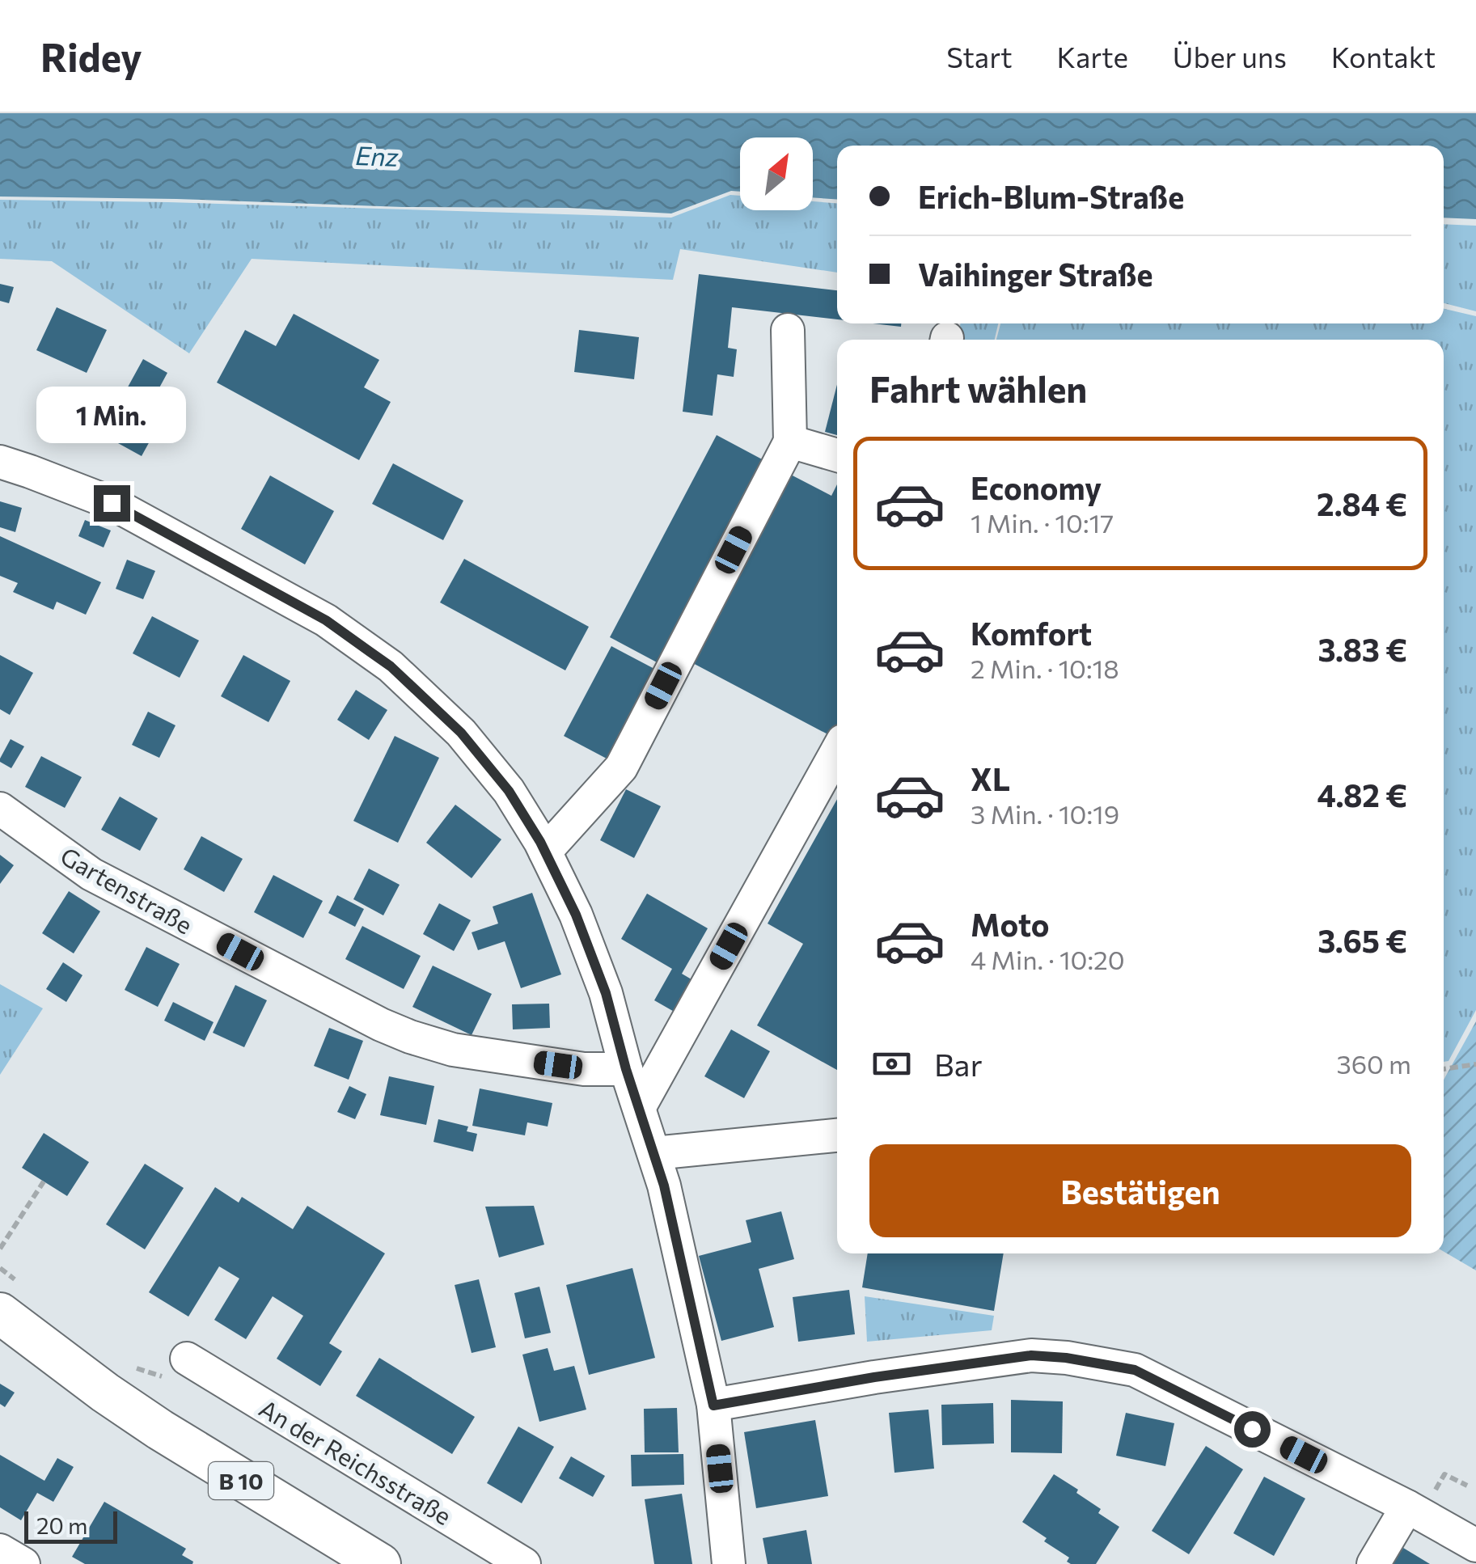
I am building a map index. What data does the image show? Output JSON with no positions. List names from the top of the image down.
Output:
{
  "streets": {
    "main road": ["B 10"],
    "street": ["Gartenstraße", "An der Reichsstraße"]
  },
  "water": ["Enz"],
  "scale_bar": "20 m",
  "north": "top right",
  "page": {
    "header": "Ridey",
    "nav": [
      "Start",
      "Karte",
      "Über uns",
      "Kontakt"
    ],
    "banner": ["Erich-Blum-Straße", "Vaihinger Straße"],
    "heading": "Fahrt wählen",
    "bubble": "1 Min.",
    "list": [
      {
        "name": "Economy",
        "note": "1 Min. · 10:17",
        "value": "2.84 €"
      },
      {
        "name": "Komfort",
        "note": "2 Min. · 10:18",
        "value": "3.83 €"
      },
      {
        "name": "XL",
        "note": "3 Min. · 10:19",
        "value": "4.82 €"
      },
      {
        "name": "Moto",
        "note": "4 Min. · 10:20",
        "value": "3.65 €"
      }
    ],
    "pay": ["Bar", "360 m"],
    "buttons": "Bestätigen",
    "scale": "20 m"
  }
}
